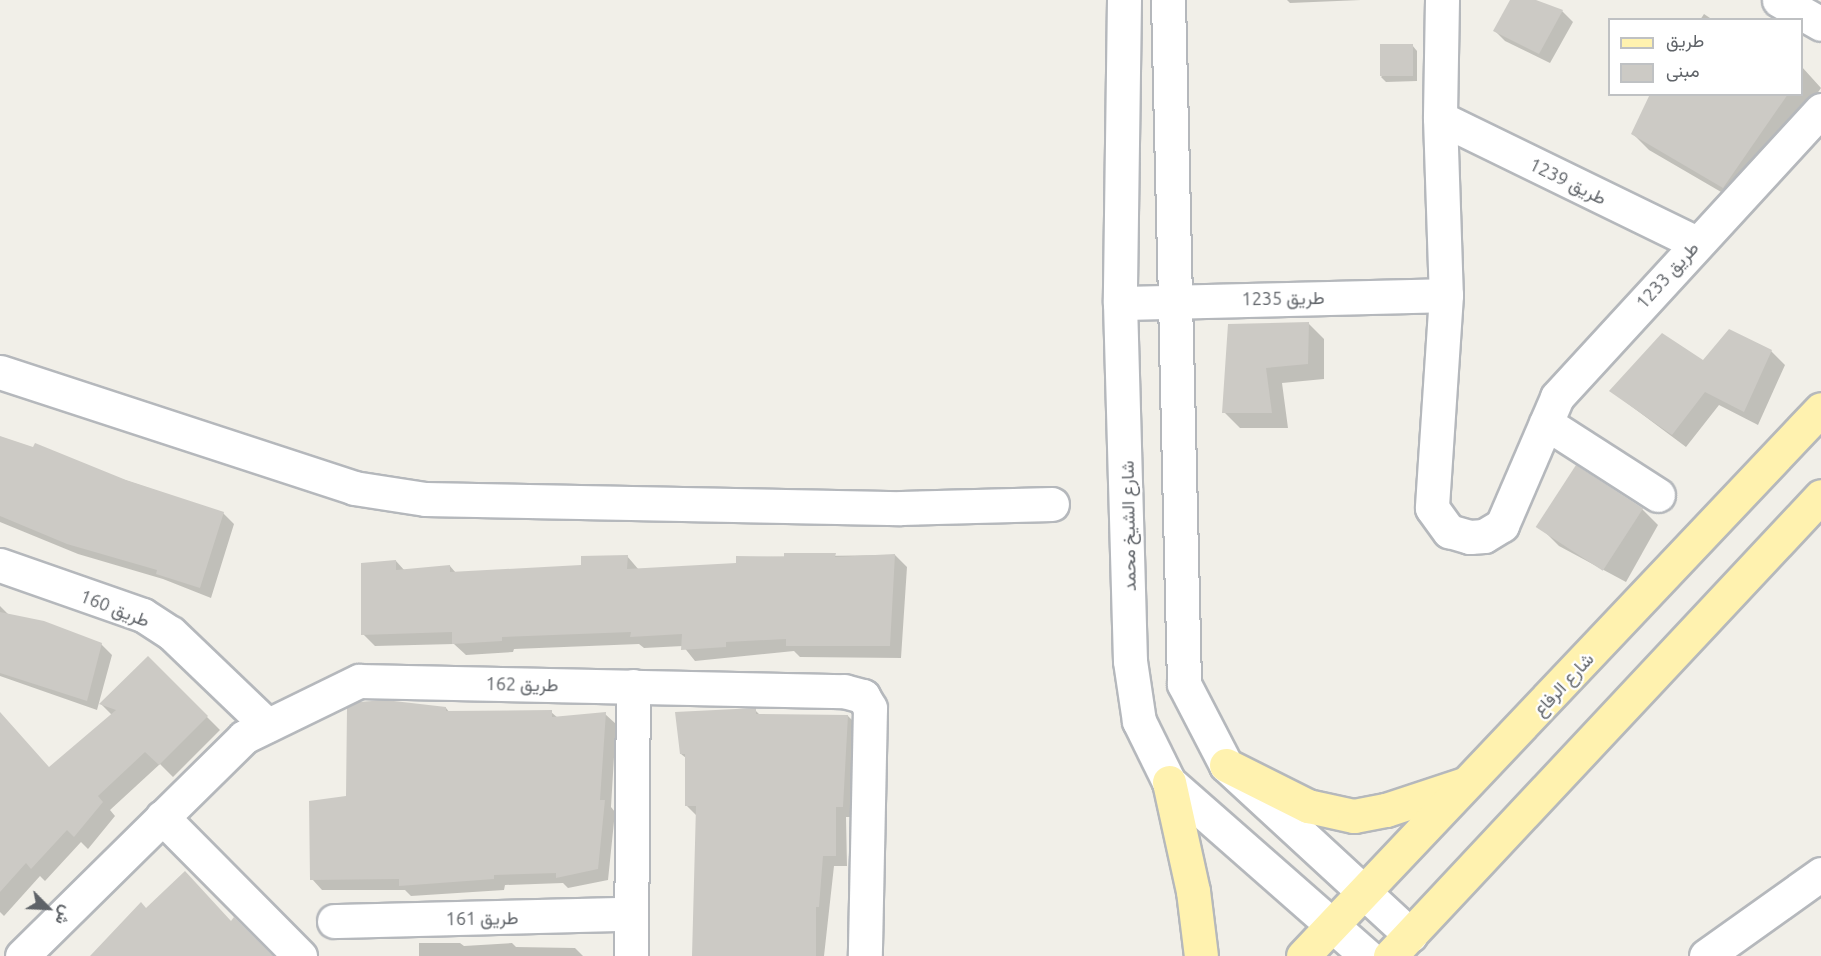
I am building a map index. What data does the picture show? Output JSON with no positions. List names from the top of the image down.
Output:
{
  "streets": {
    "main road": ["شارع الرفاع"],
    "street": [
      "طريق 1239",
      "طريق 1233",
      "طريق 1235",
      "شارع الشيخ محمد",
      "طريق 160",
      "طريق 162",
      "طريق 161"
    ]
  },
  "crossings": [
    ["طريق 1239", "طريق 1233"],
    ["طريق 1233", "طريق 1235"],
    ["طريق 1235", "شارع الشيخ محمد"],
    ["شارع الشيخ محمد", "شارع الرفاع"],
    ["طريق 160", "طريق 162"]
  ],
  "legend": ["طريق", "مبنى"],
  "north": "bottom right"
}
